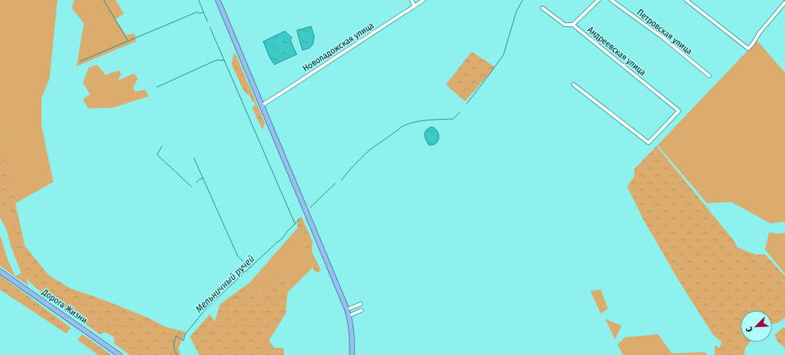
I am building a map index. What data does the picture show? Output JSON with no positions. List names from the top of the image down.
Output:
{
  "streets": {
    "main road": ["Дорога Жизни"],
    "street": ["Петровская улица", "Новоладожская улица", "Андреевская улица"]
  },
  "water": ["Мельничный ручей"],
  "north": "bottom left"
}
